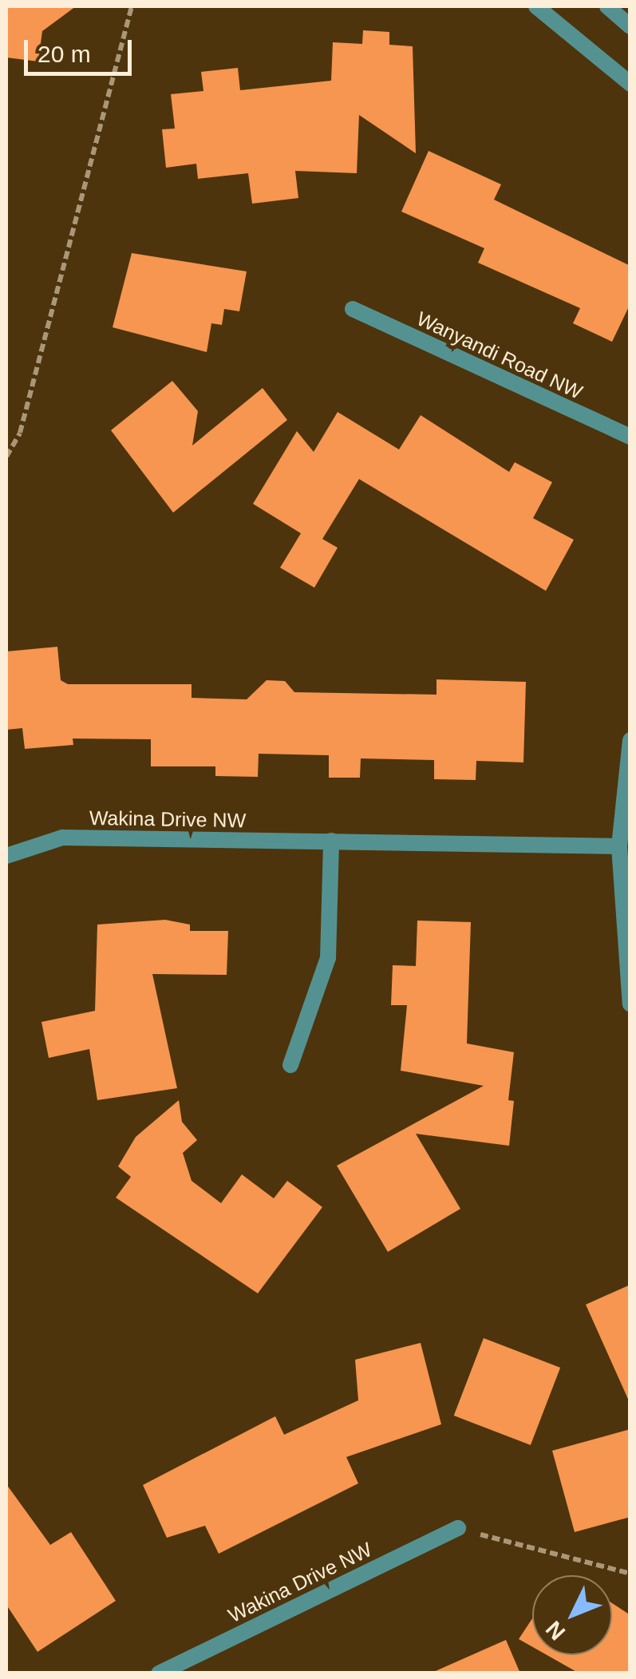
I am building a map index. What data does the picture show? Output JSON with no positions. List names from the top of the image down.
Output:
{
  "streets": {
    "street": ["Wanyandi Road NW", "Wakina Drive NW"]
  },
  "scale_bar": "20 m",
  "north": "bottom left"
}
